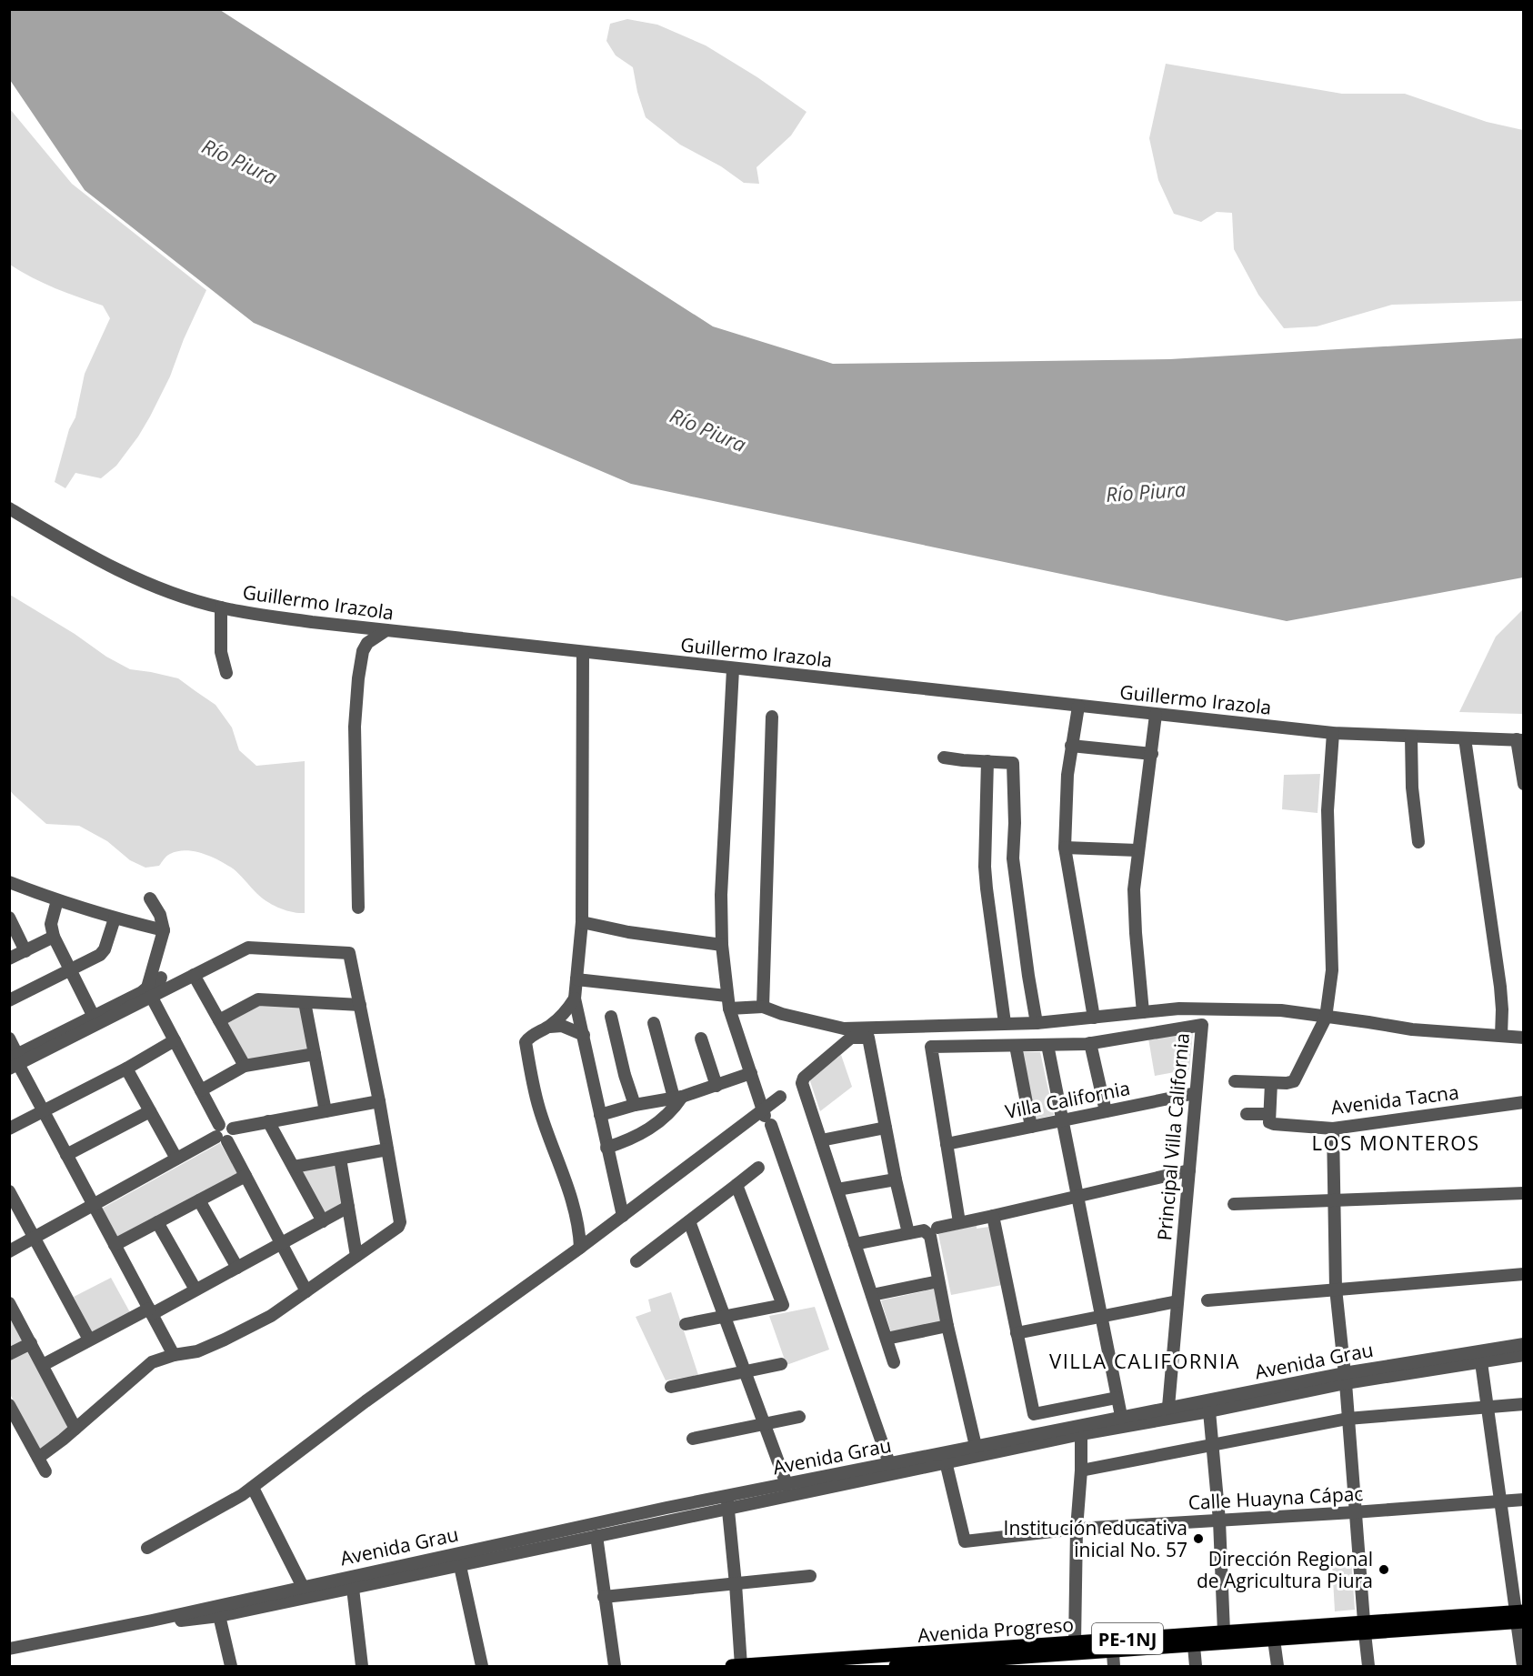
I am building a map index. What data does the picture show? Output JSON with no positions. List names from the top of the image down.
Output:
{
  "streets": {
    "main road": ["Avenida Progreso", "PE-1NJ"],
    "street": [
      "Guillermo Irazola",
      "Villa California",
      "Avenida Tacna",
      "Principal Villa California",
      "Avenida Grau",
      "Calle Huayna Cápac"
    ]
  },
  "crossings": [
    ["Villa California", "Principal Villa California"],
    ["Principal Villa California", "Avenida Grau"],
    ["Avenida Grau", "Calle Huayna Cápac"]
  ],
  "districts": ["LOS MONTEROS", "VILLA CALIFORNIA"],
  "water": ["Río Piura"],
  "places": ["Institución educativa inicial No. 57", "Dirección Regional de Agricultura Piura"]
}
